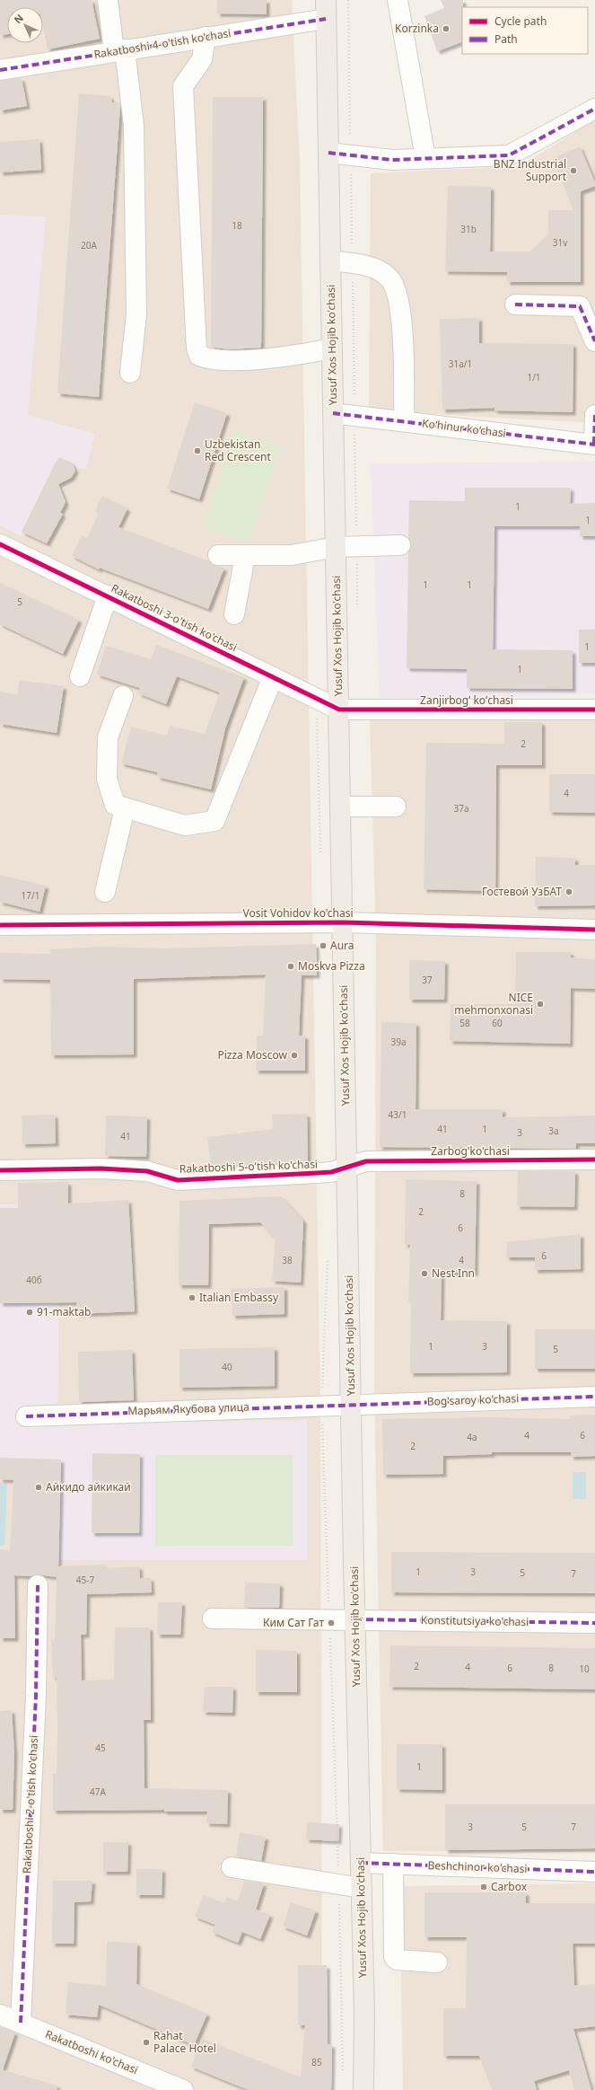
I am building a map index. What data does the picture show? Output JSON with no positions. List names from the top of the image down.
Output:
{
  "streets": {
    "main road": ["Yusuf Xos Hojib ko'chasi"],
    "street": [
      "Rakatboshi 4-o'tish ko'chasi",
      "Ko‘hinur ko‘chasi",
      "Rakatboshi 3-o'tish ko'chasi",
      "Zanjirbogʻ koʻchasi",
      "Vosit Vohidov ko'chasi",
      "Zarbog'ko'chasi",
      "Rakatboshi 5-o'tish ko'chasi",
      "Bog'saroy ko'chasi",
      "Марьям Якубова улица",
      "Konstitutsiya ko'chasi",
      "Rakatboshi 2-o'tish ko'chasi",
      "Beshchinor ko'chasi",
      "Rakatboshi ko'chasi"
    ]
  },
  "crossings": [
    ["Rakatboshi 4-o'tish ko'chasi", "Yusuf Xos Hojib ko'chasi"],
    ["Yusuf Xos Hojib ko'chasi", "Ko‘hinur ko‘chasi"],
    ["Yusuf Xos Hojib ko'chasi", "Rakatboshi 3-o'tish ko'chasi"],
    ["Yusuf Xos Hojib ko'chasi", "Zanjirbogʻ koʻchasi"],
    ["Yusuf Xos Hojib ko'chasi", "Vosit Vohidov ko'chasi"],
    ["Yusuf Xos Hojib ko'chasi", "Zarbog'ko'chasi"],
    ["Yusuf Xos Hojib ko'chasi", "Rakatboshi 5-o'tish ko'chasi"],
    ["Yusuf Xos Hojib ko'chasi", "Bog'saroy ko'chasi"],
    ["Yusuf Xos Hojib ko'chasi", "Марьям Якубова улица"],
    ["Yusuf Xos Hojib ko'chasi", "Konstitutsiya ko'chasi"],
    ["Yusuf Xos Hojib ko'chasi", "Beshchinor ko'chasi"],
    ["Rakatboshi 3-o'tish ko'chasi", "Zanjirbogʻ koʻchasi"],
    ["Zarbog'ko'chasi", "Rakatboshi 5-o'tish ko'chasi"],
    ["Bog'saroy ko'chasi", "Марьям Якубова улица"],
    ["Rakatboshi 2-o'tish ko'chasi", "Rakatboshi ko'chasi"]
  ],
  "places": [
    "Korzinka",
    "BNZ Industrial Support",
    "Uzbekistan Red Crescent",
    "Гостевой УзБАТ",
    "Aura",
    "Moskva Pizza",
    "NICE mehmonxonasi",
    "Pizza Moscow",
    "Nest Inn",
    "Italian Embassy",
    "91-maktab",
    "Айкидо айкикай",
    "Ким Сат Гат",
    "Carbox",
    "Rahat Palace Hotel"
  ],
  "house_numbers": [
    "18",
    "31b",
    "31v",
    "20А",
    "31a/1",
    "1/1",
    "1",
    "1",
    "1",
    "1",
    "5",
    "1",
    "1",
    "2",
    "4",
    "37a",
    "17/1",
    "37",
    "58",
    "60",
    "39a",
    "43/1",
    "41",
    "1",
    "3a",
    "3",
    "41",
    "8",
    "2",
    "6",
    "6",
    "38",
    "4",
    "40б",
    "1",
    "3",
    "5",
    "40",
    "4",
    "6",
    "4a",
    "2",
    "1",
    "3",
    "5",
    "7",
    "45-7",
    "2",
    "4",
    "6",
    "8",
    "10",
    "45",
    "1",
    "47A",
    "3",
    "5",
    "7",
    "85"
  ],
  "legend": ["Cycle path", "Path"],
  "north": "top left"
}
